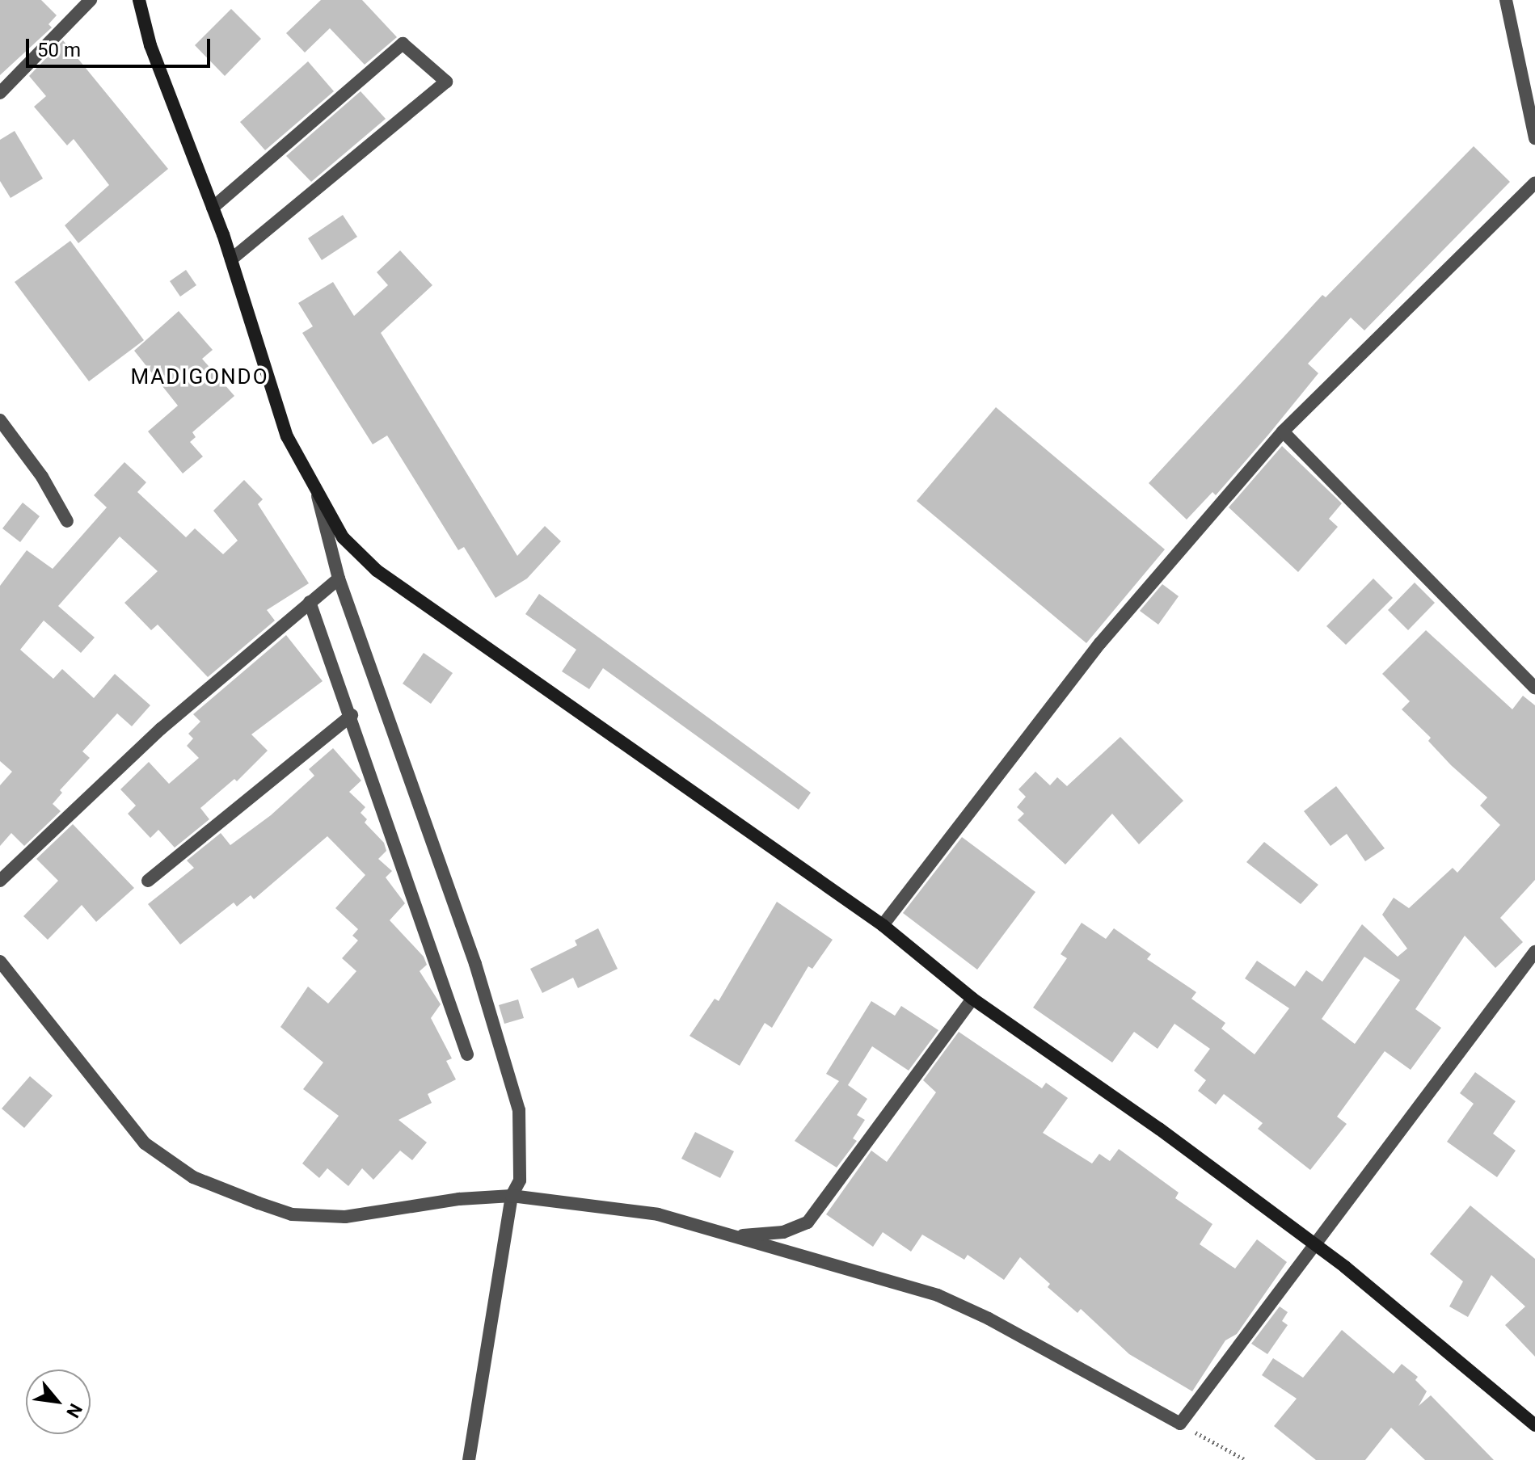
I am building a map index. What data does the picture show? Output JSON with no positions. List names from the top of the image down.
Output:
{
  "districts": ["MADIGONDO"],
  "scale_bar": "50 m",
  "north": "bottom right"
}
